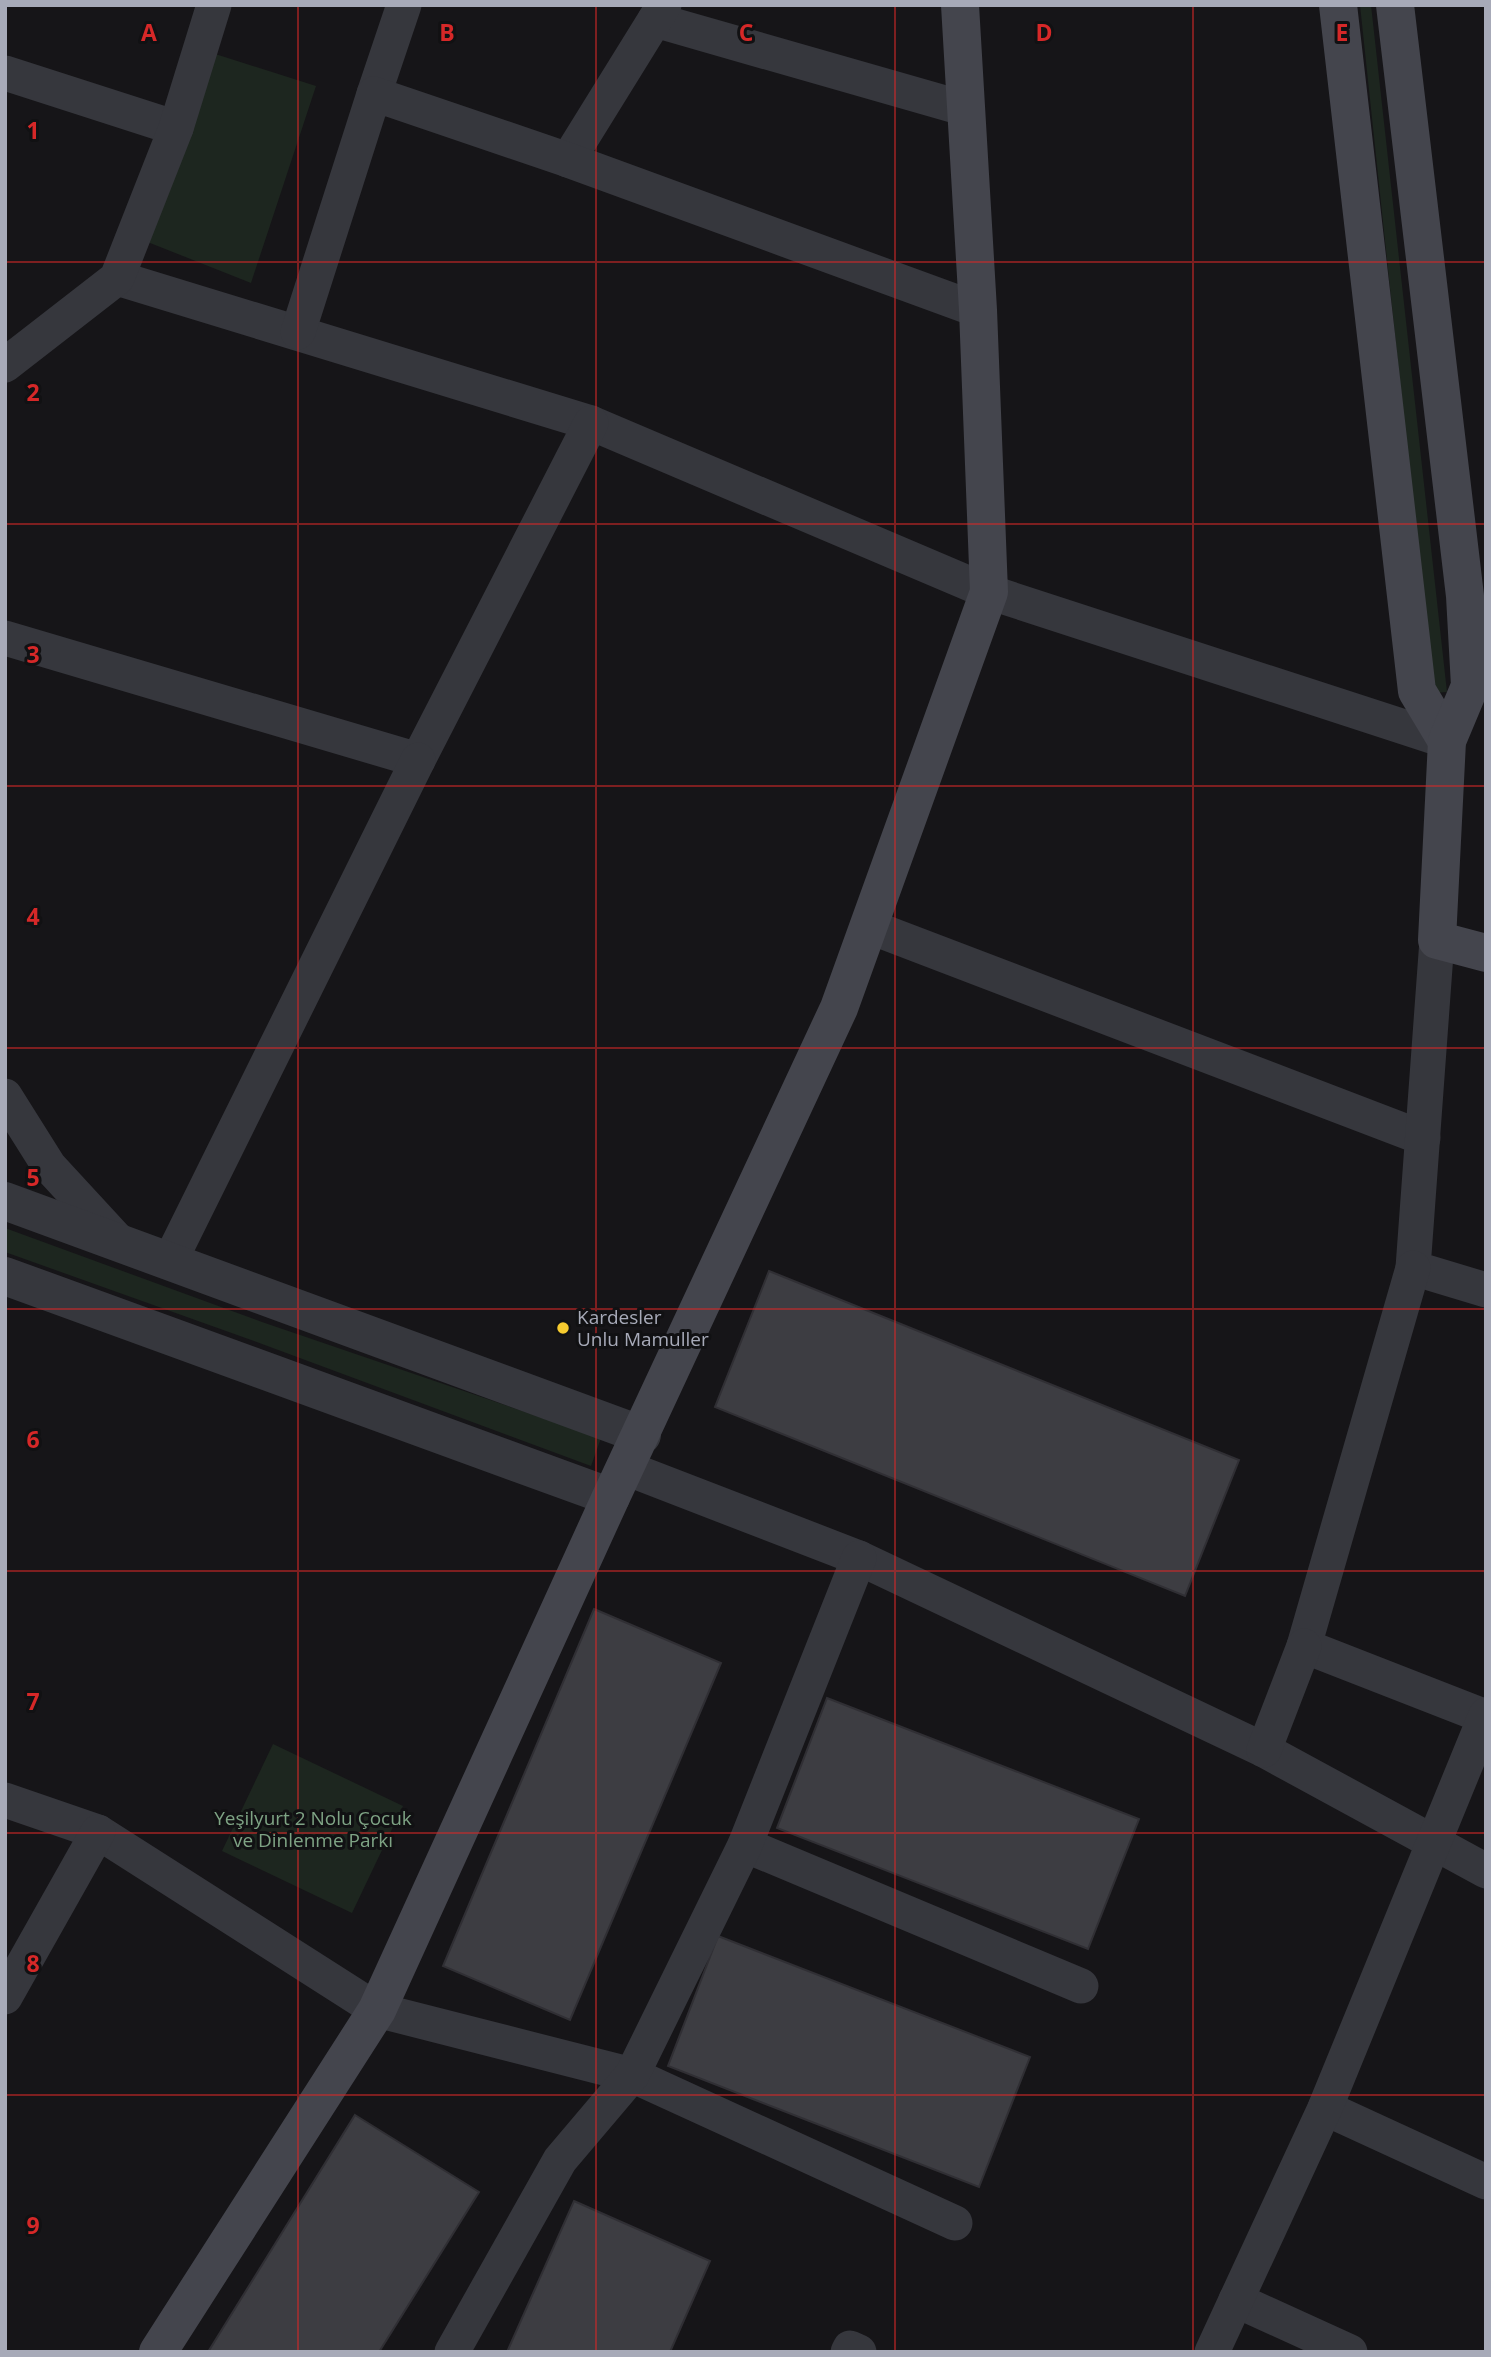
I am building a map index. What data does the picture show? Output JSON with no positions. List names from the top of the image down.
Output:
{
  "parks": ["Yeşilyurt 2 Nolu Çocuk ve Dinlenme Parkı"],
  "places": ["Kardesler Unlu Mamuller"],
  "grid": {
    "columns": [
      "A",
      "B",
      "C",
      "D",
      "E"
    ],
    "rows": [
      "1",
      "2",
      "3",
      "4",
      "5",
      "6",
      "7",
      "8",
      "9"
    ]
  }
}
